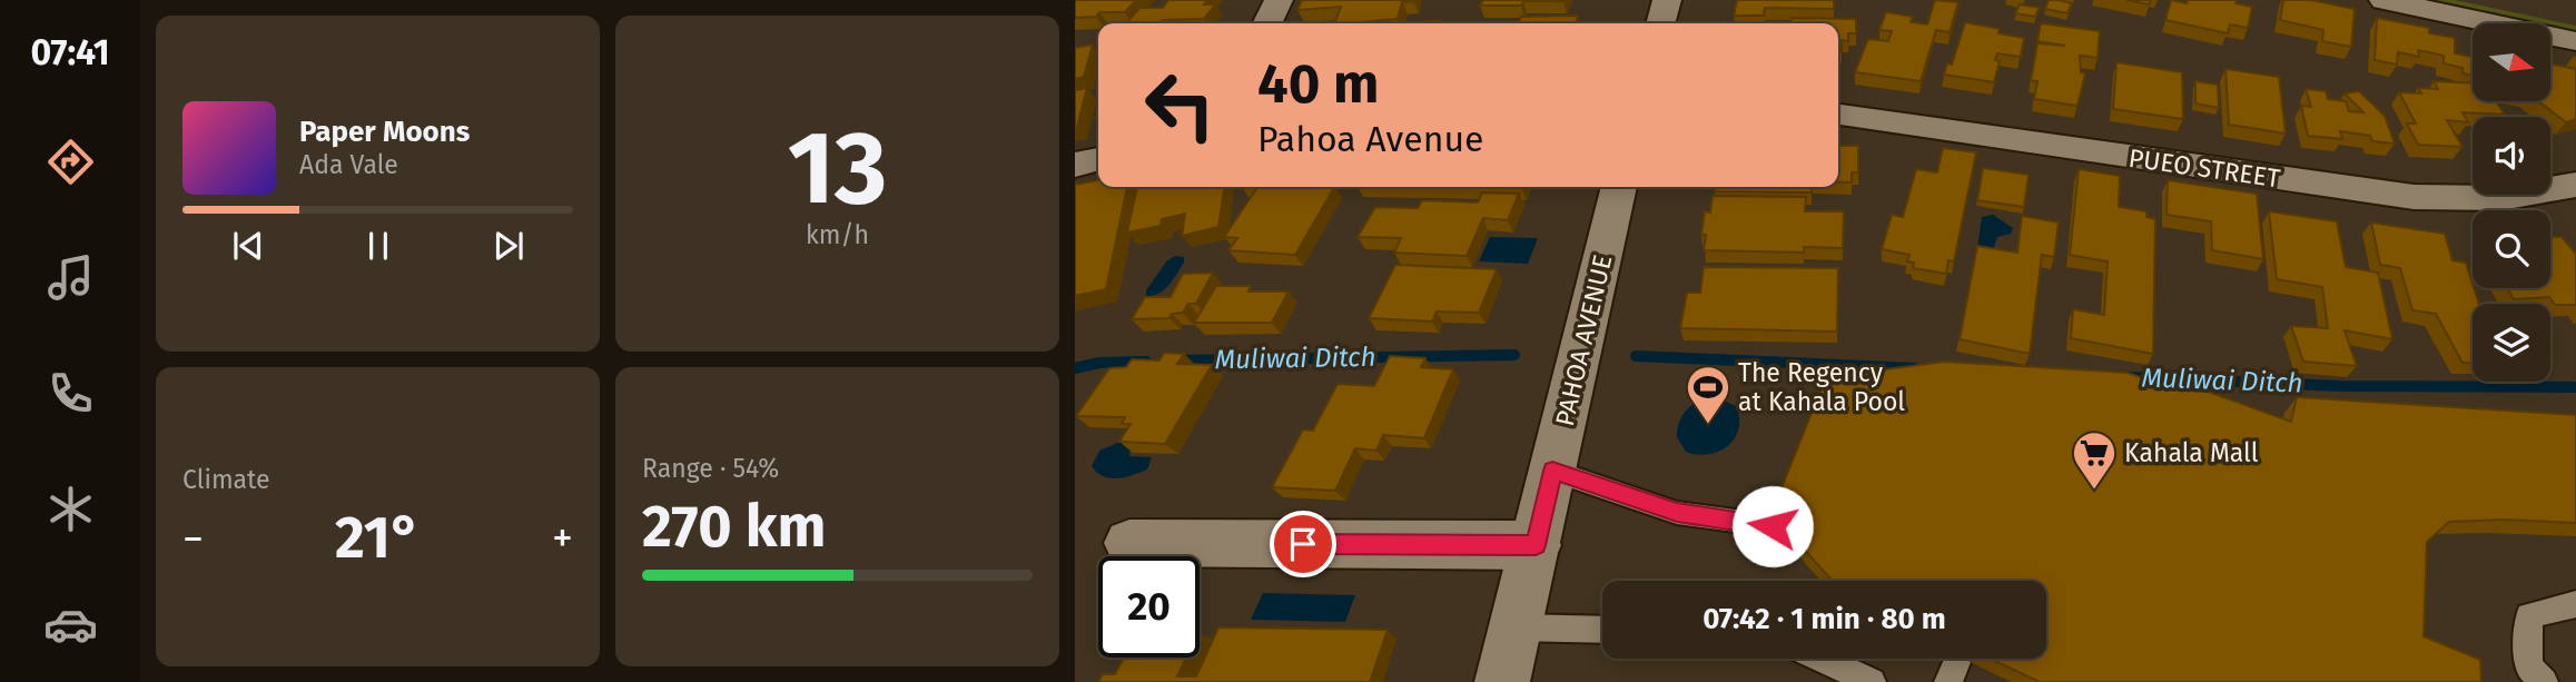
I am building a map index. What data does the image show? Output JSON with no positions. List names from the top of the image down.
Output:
{
  "streets": {
    "street": ["PUEO STREET", "PAHOA AVENUE"]
  },
  "water": ["Muliwai Ditch"],
  "places": {
    "sports": ["The Regency at Kahala Pool"],
    "supermarket": ["Kahala Mall"]
  },
  "north": "right",
  "page": {
    "tabs": "07:41",
    "tile": [
      ["13", "km/h"],
      "Climate",
      ["Range · 54%", "270 km"]
    ],
    "turn": ["40 m", "Pahoa Avenue"],
    "song": ["Paper Moons", "Ada Vale"],
    "heat": ["−", "21°", "+"],
    "limit": "20",
    "trip": "07:42 · 1 min · 80 m"
  }
}
